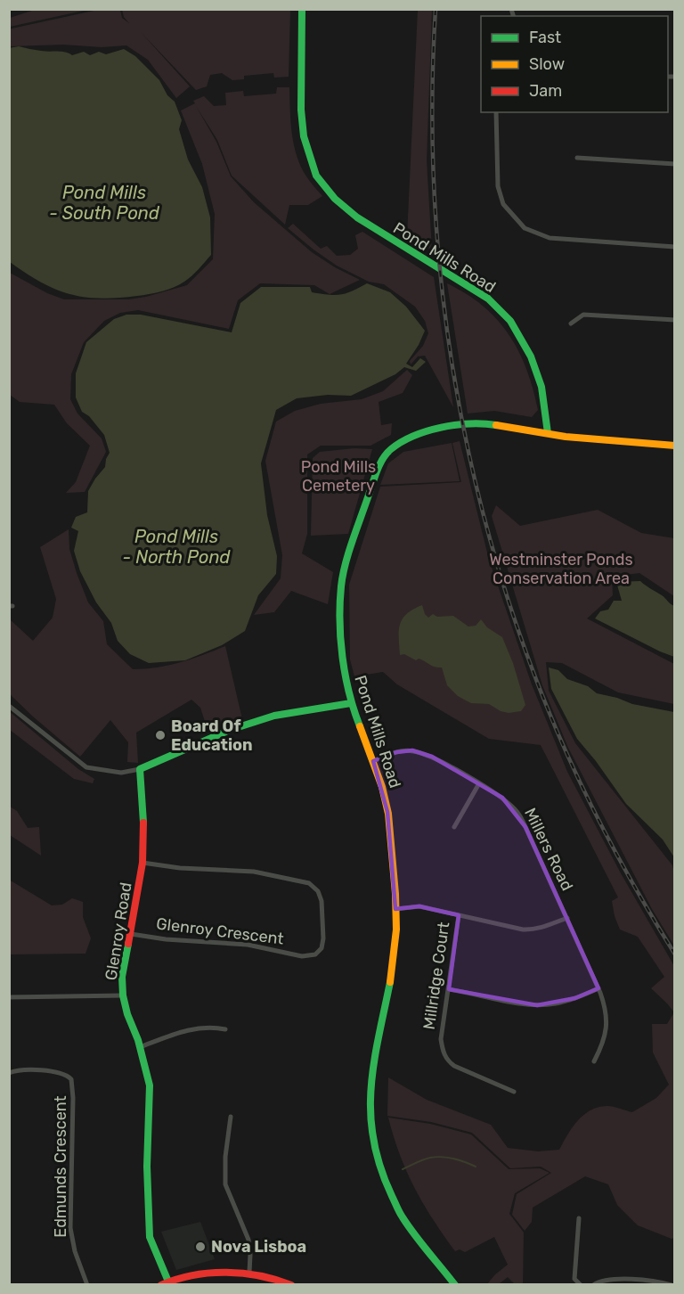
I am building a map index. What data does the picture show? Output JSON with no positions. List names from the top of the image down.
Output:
{
  "streets": {
    "main road": ["Pond Mills Road", "Glenroy Road"],
    "street": [
      "Millers Road",
      "Glenroy Crescent",
      "Millridge Court",
      "Edmunds Crescent"
    ]
  },
  "crossings": [
    ["Pond Mills Road", "Millers Road"],
    ["Glenroy Road", "Glenroy Crescent"]
  ],
  "water": ["Pond Mills - South Pond", "Pond Mills - North Pond"],
  "parks": ["Pond Mills Cemetery", "Westminster Ponds Conservation Area"],
  "places": ["Board Of Education", "Nova Lisboa"],
  "legend": ["Fast", "Slow", "Jam"]
}
